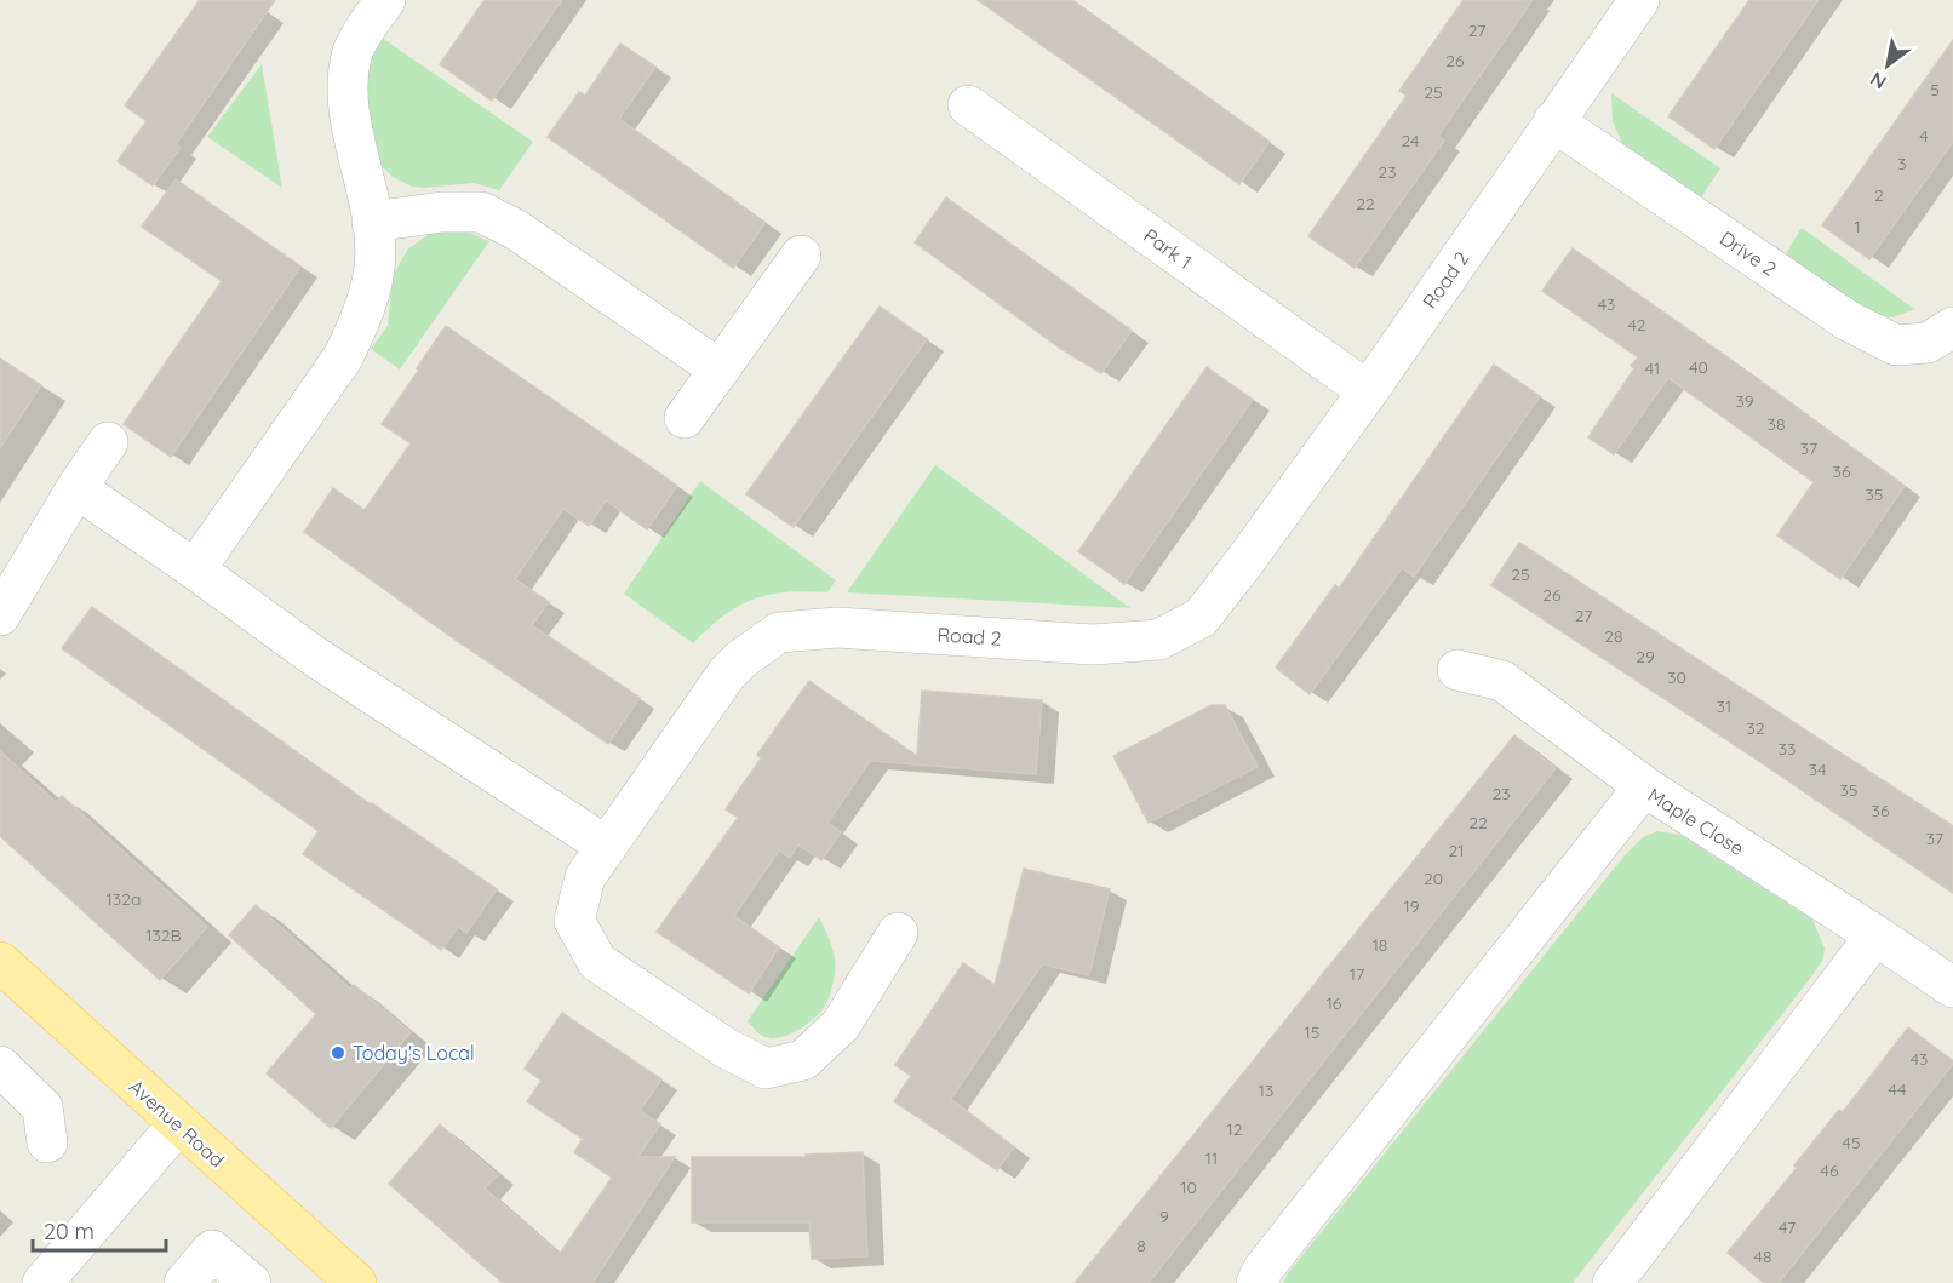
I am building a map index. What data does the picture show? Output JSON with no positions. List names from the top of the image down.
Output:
{
  "streets": {
    "main road": ["Avenue Road"],
    "street": [
      "Park 1",
      "Drive 2",
      "Road 2",
      "Maple Close"
    ]
  },
  "crossings": [
    ["Park 1", "Road 2"],
    ["Drive 2", "Road 2"]
  ],
  "places": ["Today's Local"],
  "house_numbers": [
    "27",
    "26",
    "5",
    "25",
    "4",
    "24",
    "3",
    "23",
    "2",
    "22",
    "1",
    "43",
    "42",
    "40",
    "41",
    "39",
    "38",
    "37",
    "36",
    "35",
    "25",
    "26",
    "27",
    "28",
    "29",
    "30",
    "31",
    "32",
    "33",
    "34",
    "35",
    "23",
    "36",
    "22",
    "37",
    "21",
    "20",
    "132a",
    "19",
    "132B",
    "18",
    "17",
    "16",
    "15",
    "43",
    "44",
    "13",
    "12",
    "45",
    "11",
    "46",
    "10",
    "9",
    "47",
    "8",
    "48"
  ],
  "scale_bar": "20 m",
  "north": "bottom left"
}
